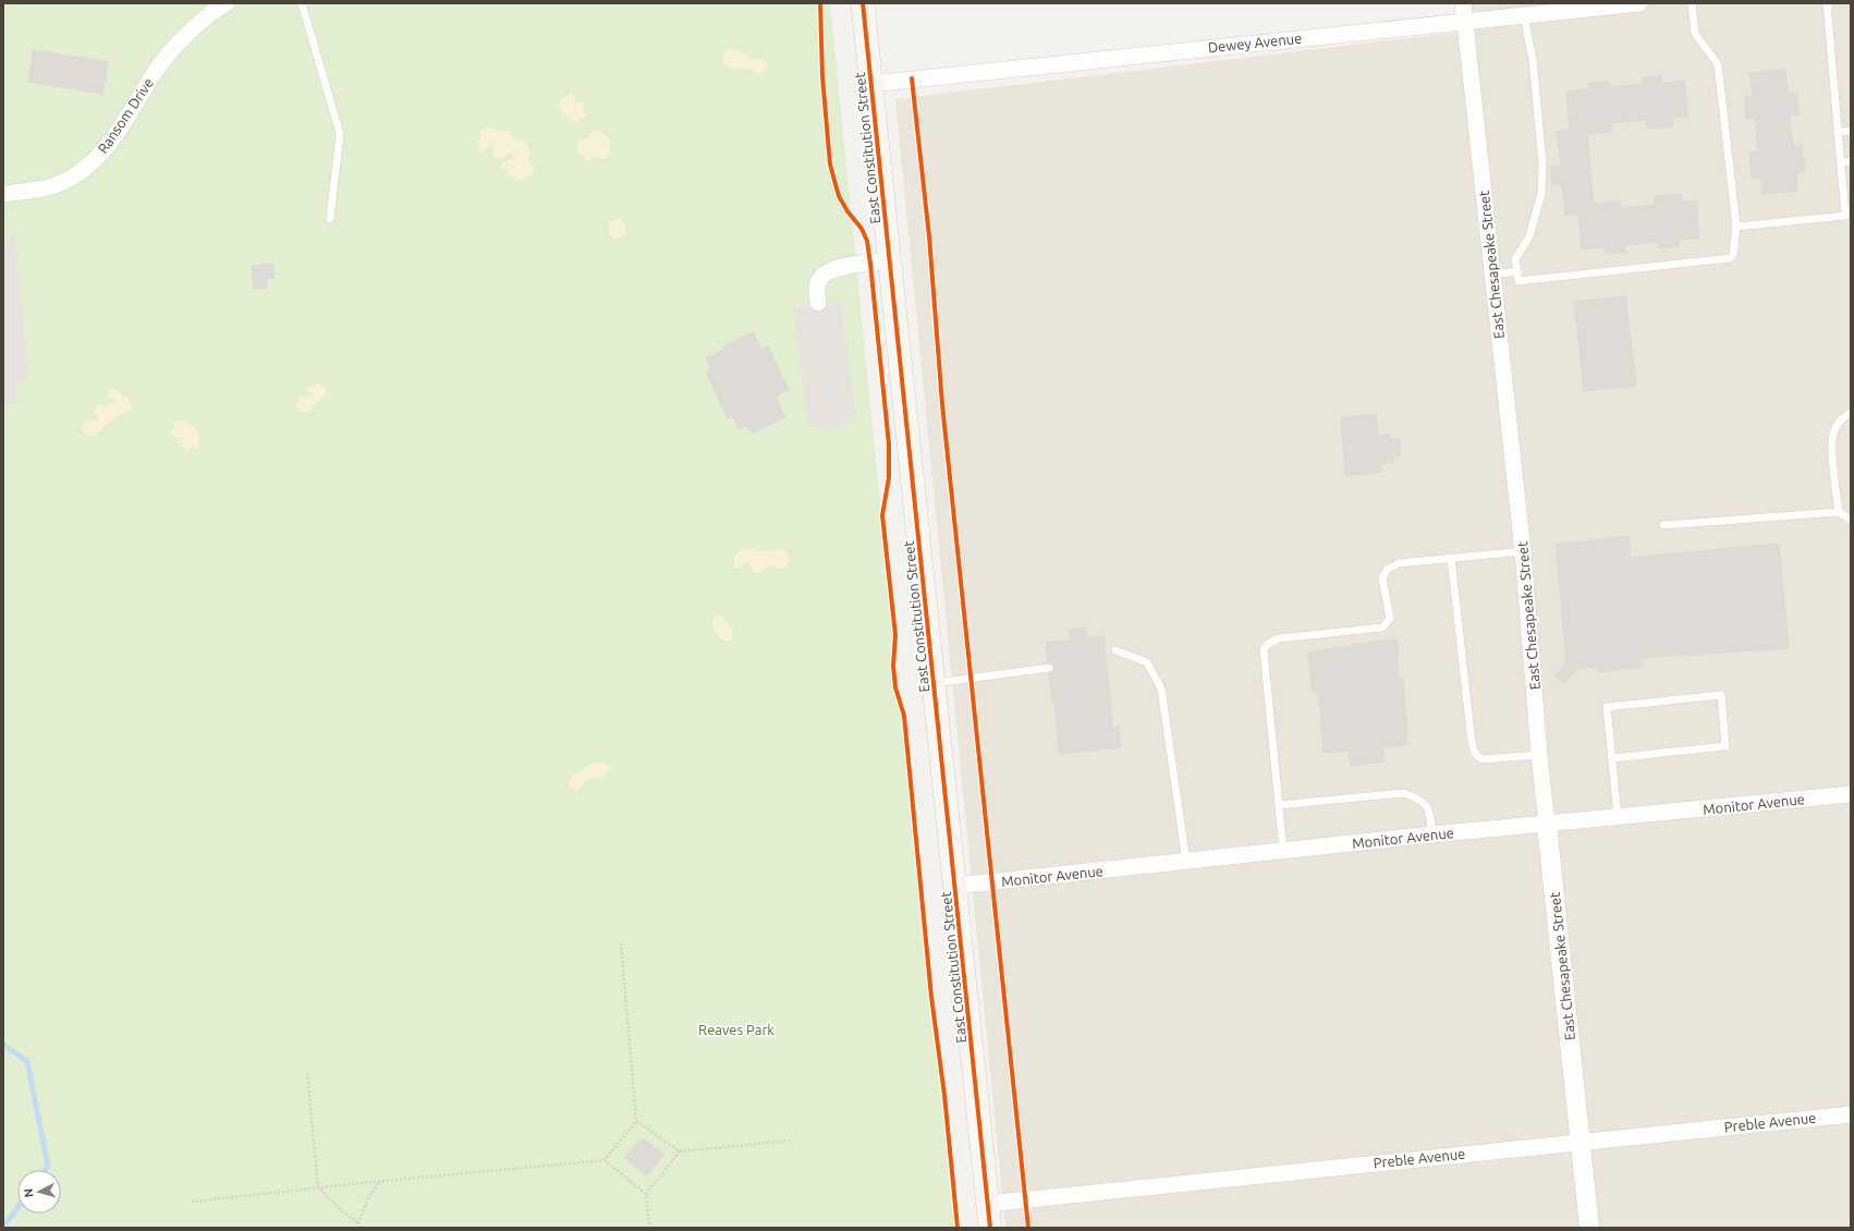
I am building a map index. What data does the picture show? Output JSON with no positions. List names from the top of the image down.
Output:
{
  "streets": {
    "main road": ["East Constitution Street"],
    "street": [
      "Dewey Avenue",
      "Ransom Drive",
      "East Chesapeake Street",
      "Monitor Avenue",
      "Preble Avenue"
    ]
  },
  "crossings": [
    ["Dewey Avenue", "East Constitution Street"],
    ["Dewey Avenue", "East Chesapeake Street"],
    ["East Constitution Street", "Monitor Avenue"],
    ["East Constitution Street", "Preble Avenue"],
    ["East Chesapeake Street", "Monitor Avenue"],
    ["East Chesapeake Street", "Preble Avenue"]
  ],
  "parks": ["Reaves Park"],
  "north": "left"
}
